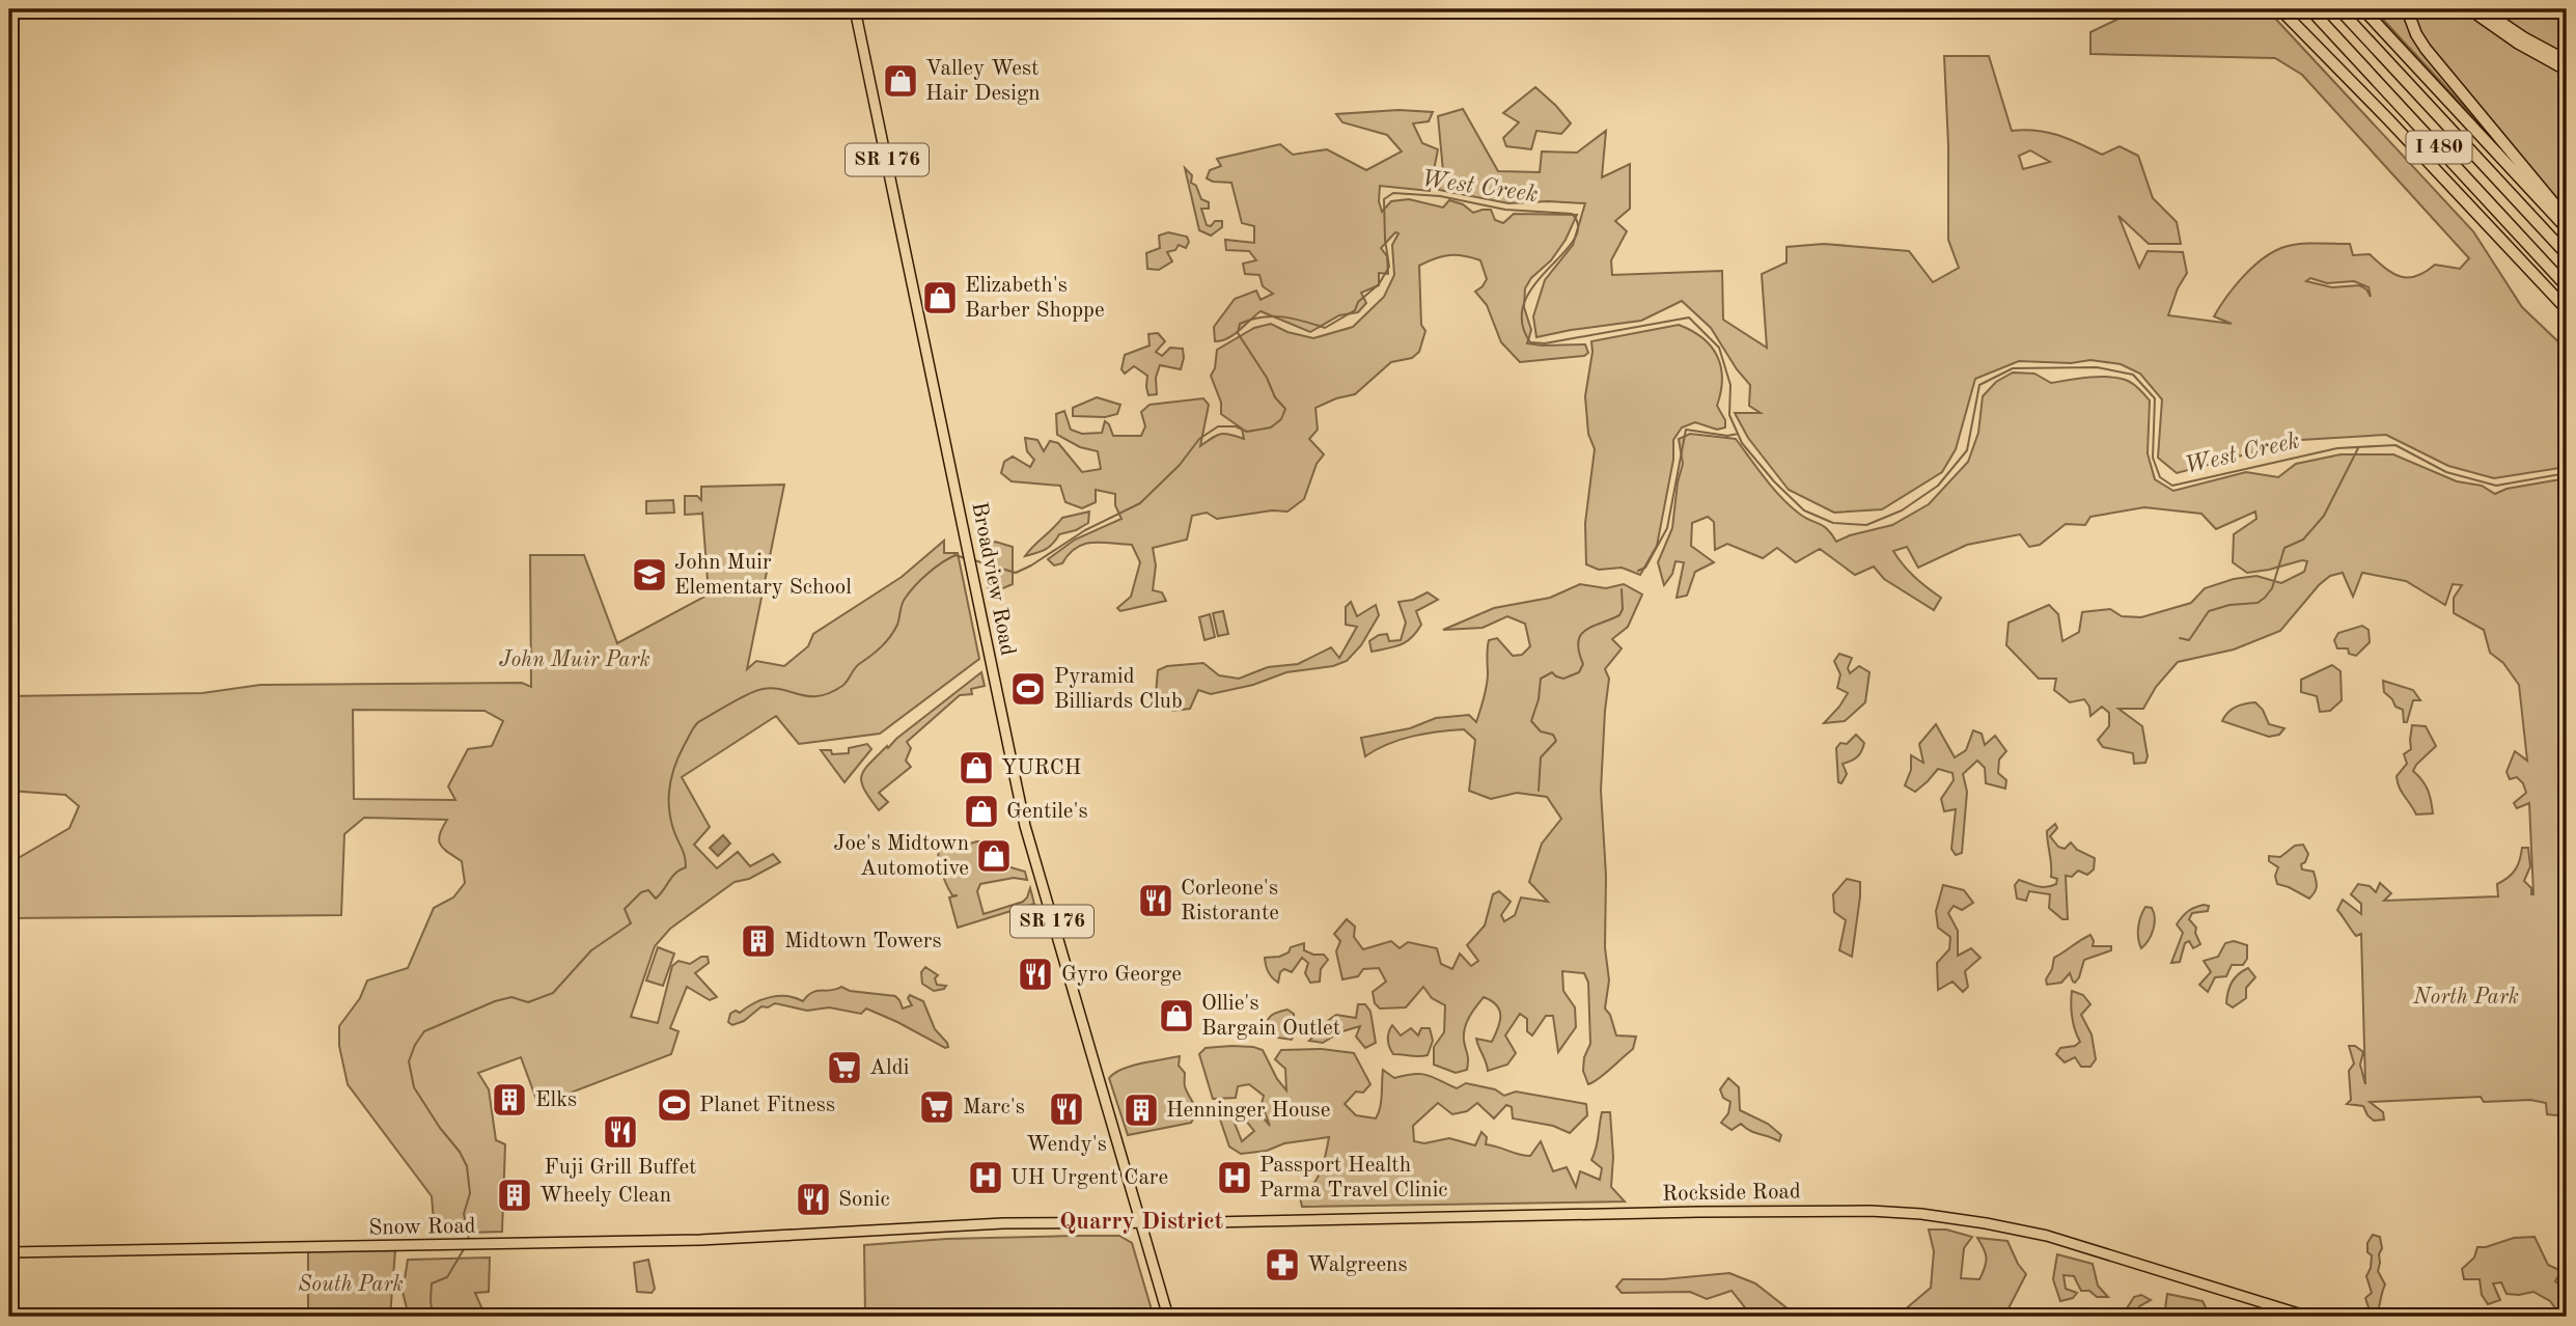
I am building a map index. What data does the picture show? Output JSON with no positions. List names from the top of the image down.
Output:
{
  "streets": {
    "highway": ["I 480"],
    "main road": [
      "SR 176",
      "Broadview Road",
      "Rockside Road",
      "Snow Road"
    ]
  },
  "crossings": [
    ["Broadview Road", "Rockside Road"],
    ["Broadview Road", "Snow Road"],
    ["Rockside Road", "Snow Road"]
  ],
  "districts": ["Quarry District"],
  "water": ["West Creek"],
  "parks": ["John Muir Park", "North Park", "South Park"],
  "places": {
    "shop": [
      "Valley West Hair Design",
      "Elizabeth's Barber Shoppe",
      "YURCH",
      "Gentile's",
      "Joe's Midtown Automotive",
      "Ollie's Bargain Outlet"
    ],
    "school or university": ["John Muir Elementary School"],
    "sports": ["Pyramid Billiards Club", "Planet Fitness"],
    "restaurant": [
      "Corleone's Ristorante",
      "Gyro George",
      "Wendy's",
      "Fuji Grill Buffet",
      "Sonic"
    ],
    "building": [
      "Midtown Towers",
      "Elks",
      "Henninger House",
      "Wheely Clean"
    ],
    "supermarket": ["Aldi", "Marc's"],
    "hospital": ["UH Urgent Care", "Passport Health Parma Travel Clinic"],
    "pharmacy": ["Walgreens"]
  }
}
